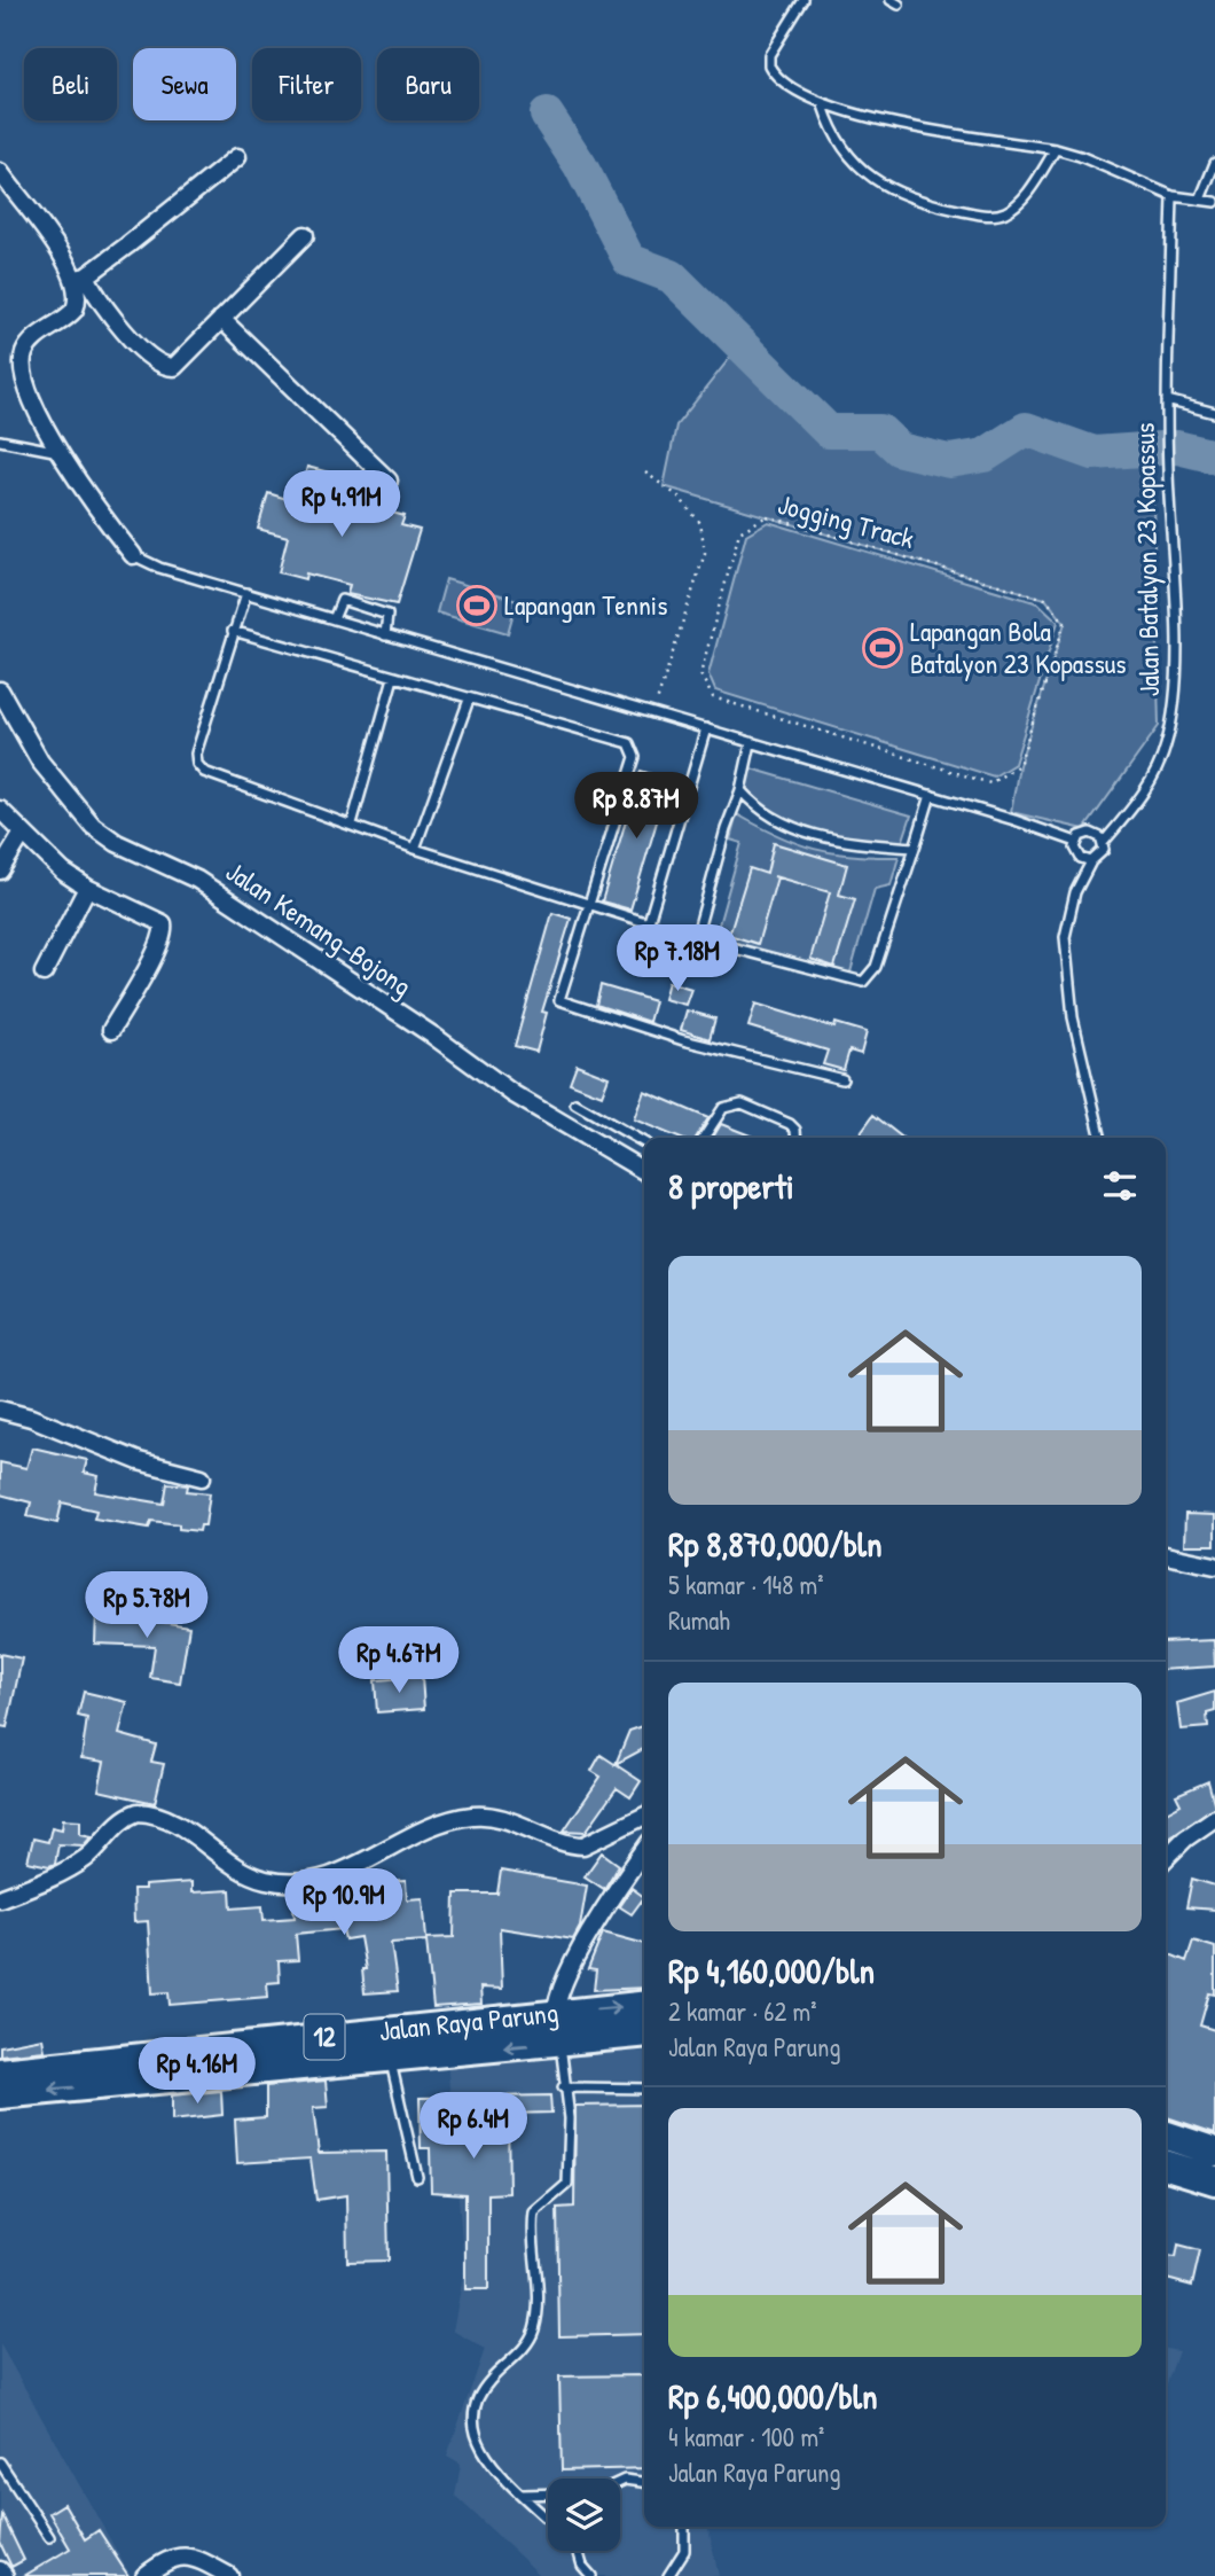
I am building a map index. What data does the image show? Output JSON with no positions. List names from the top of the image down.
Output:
{
  "streets": {
    "highway": ["Jalan Raya Parung", "12"],
    "street": ["Jalan Kemang–Bojong"],
    "lane": ["Jalan Batalyon 23 Kopassus"],
    "path": ["Jogging Track"]
  },
  "places": {
    "sports": ["Lapangan Tennis", "Lapangan Bola Batalyon 23 Kopassus"]
  },
  "page": {
    "chip": [
      "Beli",
      "Sewa",
      "Filter",
      "Baru"
    ],
    "price": [
      "Rp 4.91M",
      "Rp 8.87M",
      "Rp 7.18M",
      "Rp 5.78M",
      "Rp 4.67M",
      "Rp 10.9M",
      "Rp 4.16M",
      "Rp 6.4M"
    ],
    "heading": "8 properti",
    "list": [
      {
        "name": "Rp 8,870,000/bln",
        "note": "5 kamar · 148 m² · Rumah"
      },
      {
        "name": "Rp 4,160,000/bln",
        "note": "2 kamar · 62 m² · Jalan Raya Parung"
      },
      {
        "name": "Rp 6,400,000/bln",
        "note": "4 kamar · 100 m² · Jalan Raya Parung"
      }
    ]
  }
}
